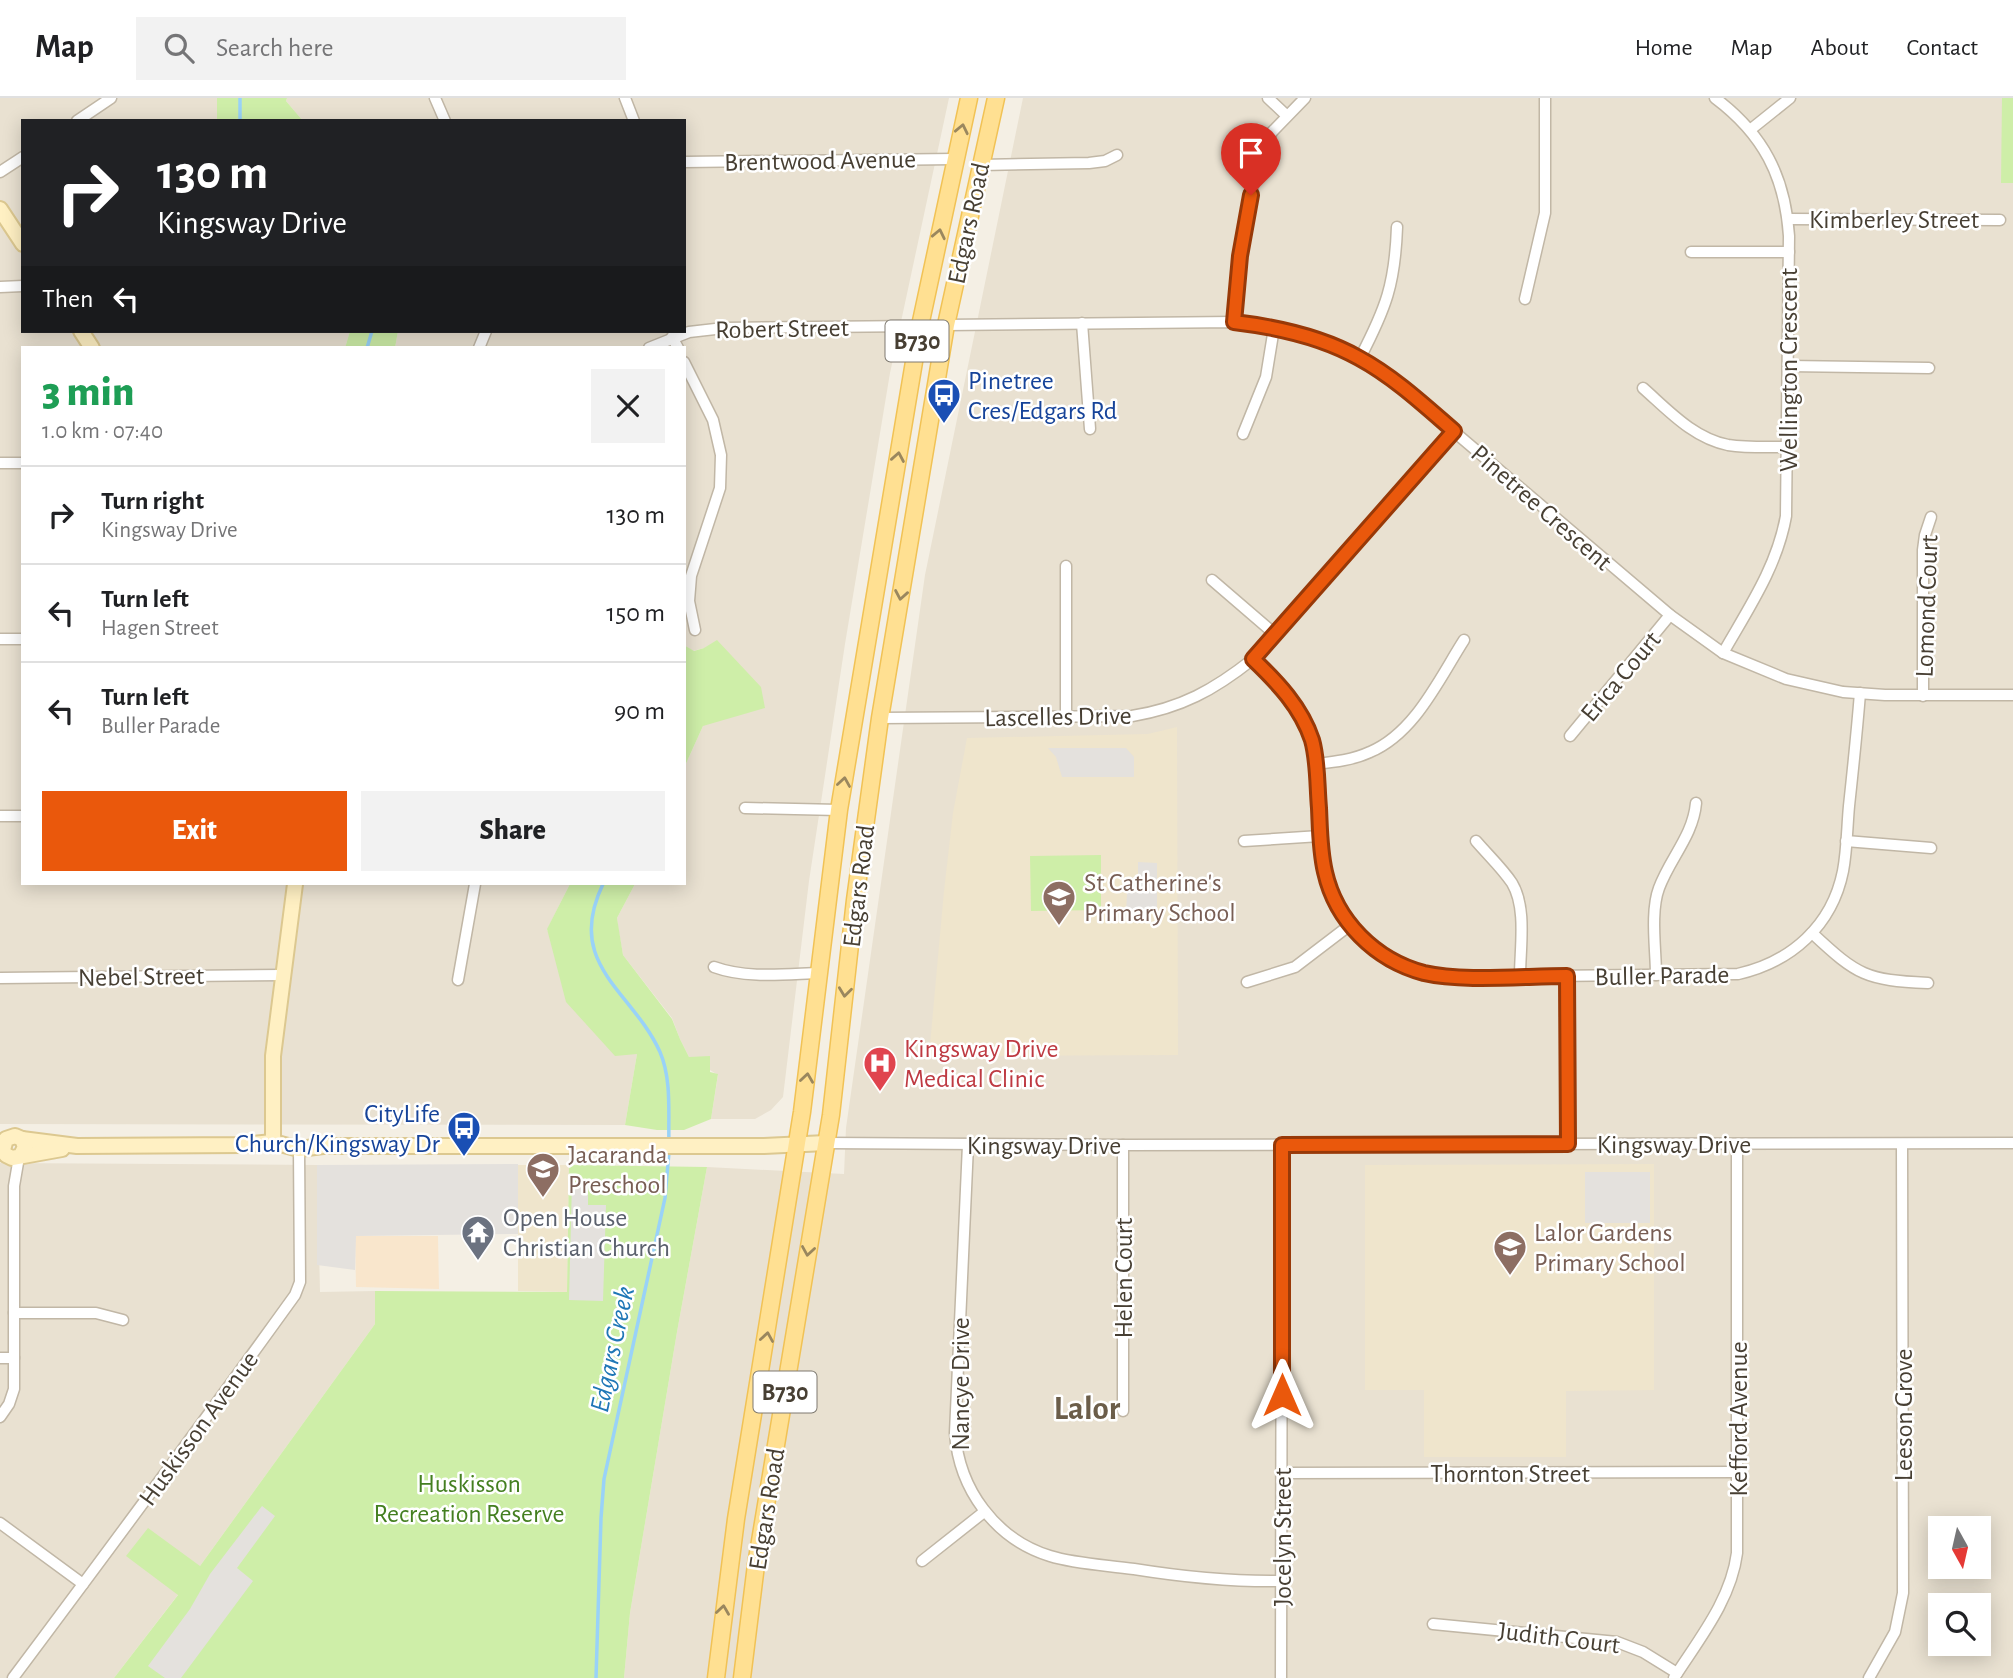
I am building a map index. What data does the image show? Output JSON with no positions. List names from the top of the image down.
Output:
{
  "streets": {
    "main road": ["Edgars Road", "B730"],
    "street": [
      "Brentwood Avenue",
      "Kimberley Street",
      "Robert Street",
      "Wellington Crescent",
      "Pinetree Crescent",
      "Lomond Court",
      "Erica Court",
      "Lascelles Drive",
      "Buller Parade",
      "Nebel Street",
      "Kingsway Drive",
      "Helen Court",
      "Nancye Drive",
      "Leeson Grove",
      "Kefford Avenue",
      "Huskisson Avenue",
      "Thornton Street",
      "Jocelyn Street",
      "Judith Court"
    ]
  },
  "crossings": [
    ["Brentwood Avenue", "Edgars Road"],
    ["Kimberley Street", "Wellington Crescent"],
    ["Edgars Road", "Robert Street"],
    ["Edgars Road", "Pinetree Crescent"],
    ["Edgars Road", "Lascelles Drive"],
    ["Edgars Road", "Kingsway Drive"],
    ["Wellington Crescent", "Pinetree Crescent"],
    ["Pinetree Crescent", "Lomond Court"],
    ["Pinetree Crescent", "Erica Court"],
    ["Pinetree Crescent", "Lascelles Drive"],
    ["Pinetree Crescent", "Buller Parade"],
    ["Lascelles Drive", "Buller Parade"],
    ["Kingsway Drive", "Helen Court"],
    ["Kingsway Drive", "Nancye Drive"],
    ["Kingsway Drive", "Leeson Grove"],
    ["Kingsway Drive", "Kefford Avenue"],
    ["Kingsway Drive", "Huskisson Avenue"],
    ["Kingsway Drive", "Jocelyn Street"],
    ["Nancye Drive", "Jocelyn Street"],
    ["Kefford Avenue", "Thornton Street"],
    ["Kefford Avenue", "Judith Court"],
    ["Thornton Street", "Jocelyn Street"]
  ],
  "districts": ["Lalor"],
  "water": ["Edgars Creek"],
  "parks": ["Huskisson Recreation Reserve"],
  "places": {
    "bus stop": ["Pinetree Cres/Edgars Rd", "CityLife Church/Kingsway Dr"],
    "school or university": ["St Catherine's Primary School", "Jacaranda Preschool", "Lalor Gardens Primary School"],
    "hospital": ["Kingsway Drive Medical Clinic"],
    "temple": ["Open House Christian Church"]
  },
  "north": "bottom",
  "page": {
    "header": "Map",
    "search": "Search here",
    "nav": [
      "Home",
      "Map",
      "About",
      "Contact"
    ],
    "turn": ["130 m", "Kingsway Drive"],
    "then": "Then",
    "heading": ["3 min", "1.0 km · 07:40"],
    "list": [
      {
        "name": "Turn right",
        "note": "Kingsway Drive",
        "value": "130 m"
      },
      {
        "name": "Turn left",
        "note": "Hagen Street",
        "value": "150 m"
      },
      {
        "name": "Turn left",
        "note": "Buller Parade",
        "value": "90 m"
      }
    ],
    "buttons": ["Exit", "Share"]
  }
}
